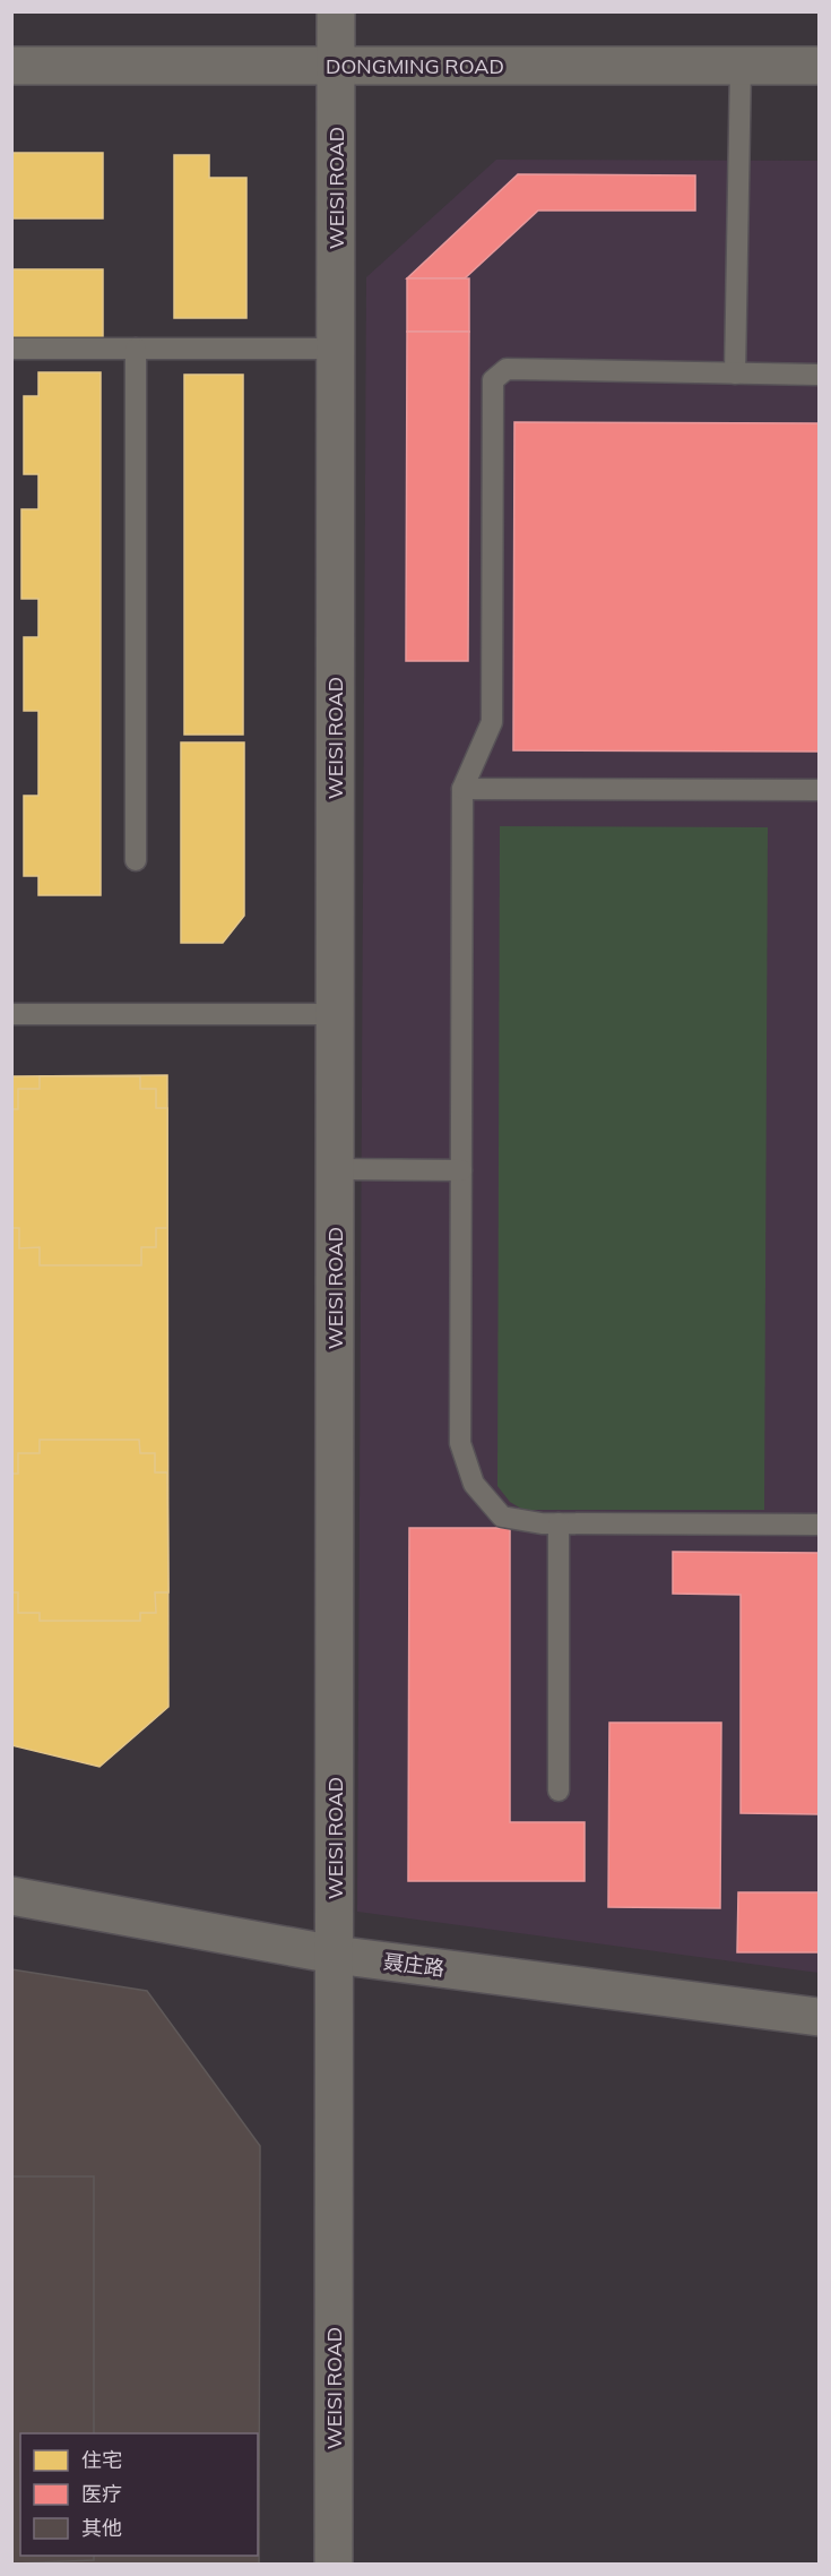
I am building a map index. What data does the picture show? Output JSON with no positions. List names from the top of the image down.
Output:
{
  "streets": {
    "street": ["DONGMING ROAD", "WEISI ROAD", "聂庄路"]
  },
  "crossings": [
    ["DONGMING ROAD", "WEISI ROAD"],
    ["WEISI ROAD", "聂庄路"]
  ],
  "legend": ["住宅", "医疗", "其他"]
}
